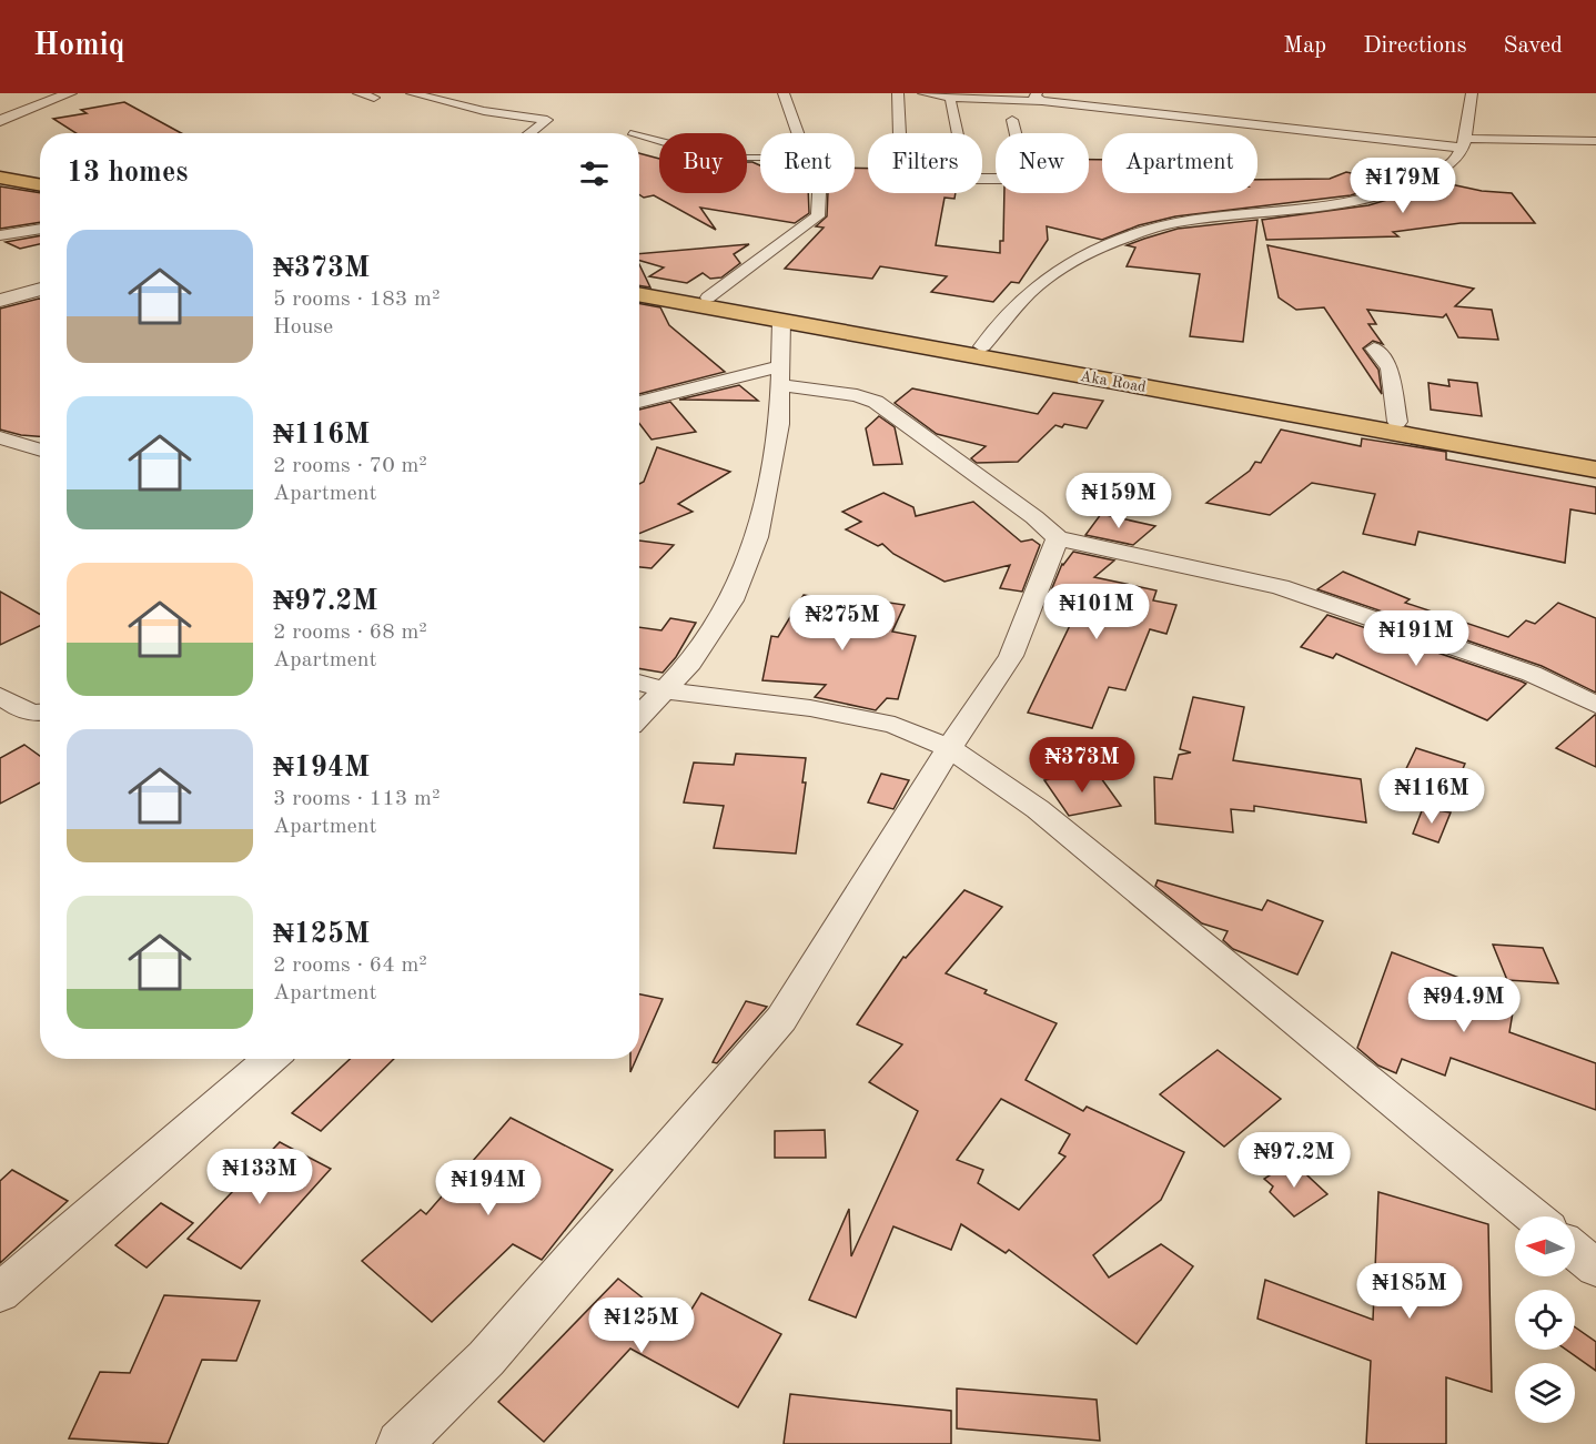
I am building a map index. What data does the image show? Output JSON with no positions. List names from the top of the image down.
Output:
{
  "streets": {
    "main road": ["Aka Road"]
  },
  "north": "left",
  "page": {
    "header": "Homiq",
    "nav": ["Map", "Directions", "Saved"],
    "chip": [
      "Buy",
      "Rent",
      "Filters",
      "New",
      "Apartment"
    ],
    "heading": "13 homes",
    "price": [
      "₦179M",
      "₦159M",
      "₦101M",
      "₦275M",
      "₦191M",
      "₦373M",
      "₦116M",
      "₦94.9M",
      "₦97.2M",
      "₦133M",
      "₦194M",
      "₦185M",
      "₦125M"
    ],
    "list": [
      {
        "name": "₦373M",
        "note": "5 rooms · 183 m² · House"
      },
      {
        "name": "₦116M",
        "note": "2 rooms · 70 m² · Apartment"
      },
      {
        "name": "₦97.2M",
        "note": "2 rooms · 68 m² · Apartment"
      },
      {
        "name": "₦194M",
        "note": "3 rooms · 113 m² · Apartment"
      },
      {
        "name": "₦125M",
        "note": "2 rooms · 64 m² · Apartment"
      }
    ]
  }
}
